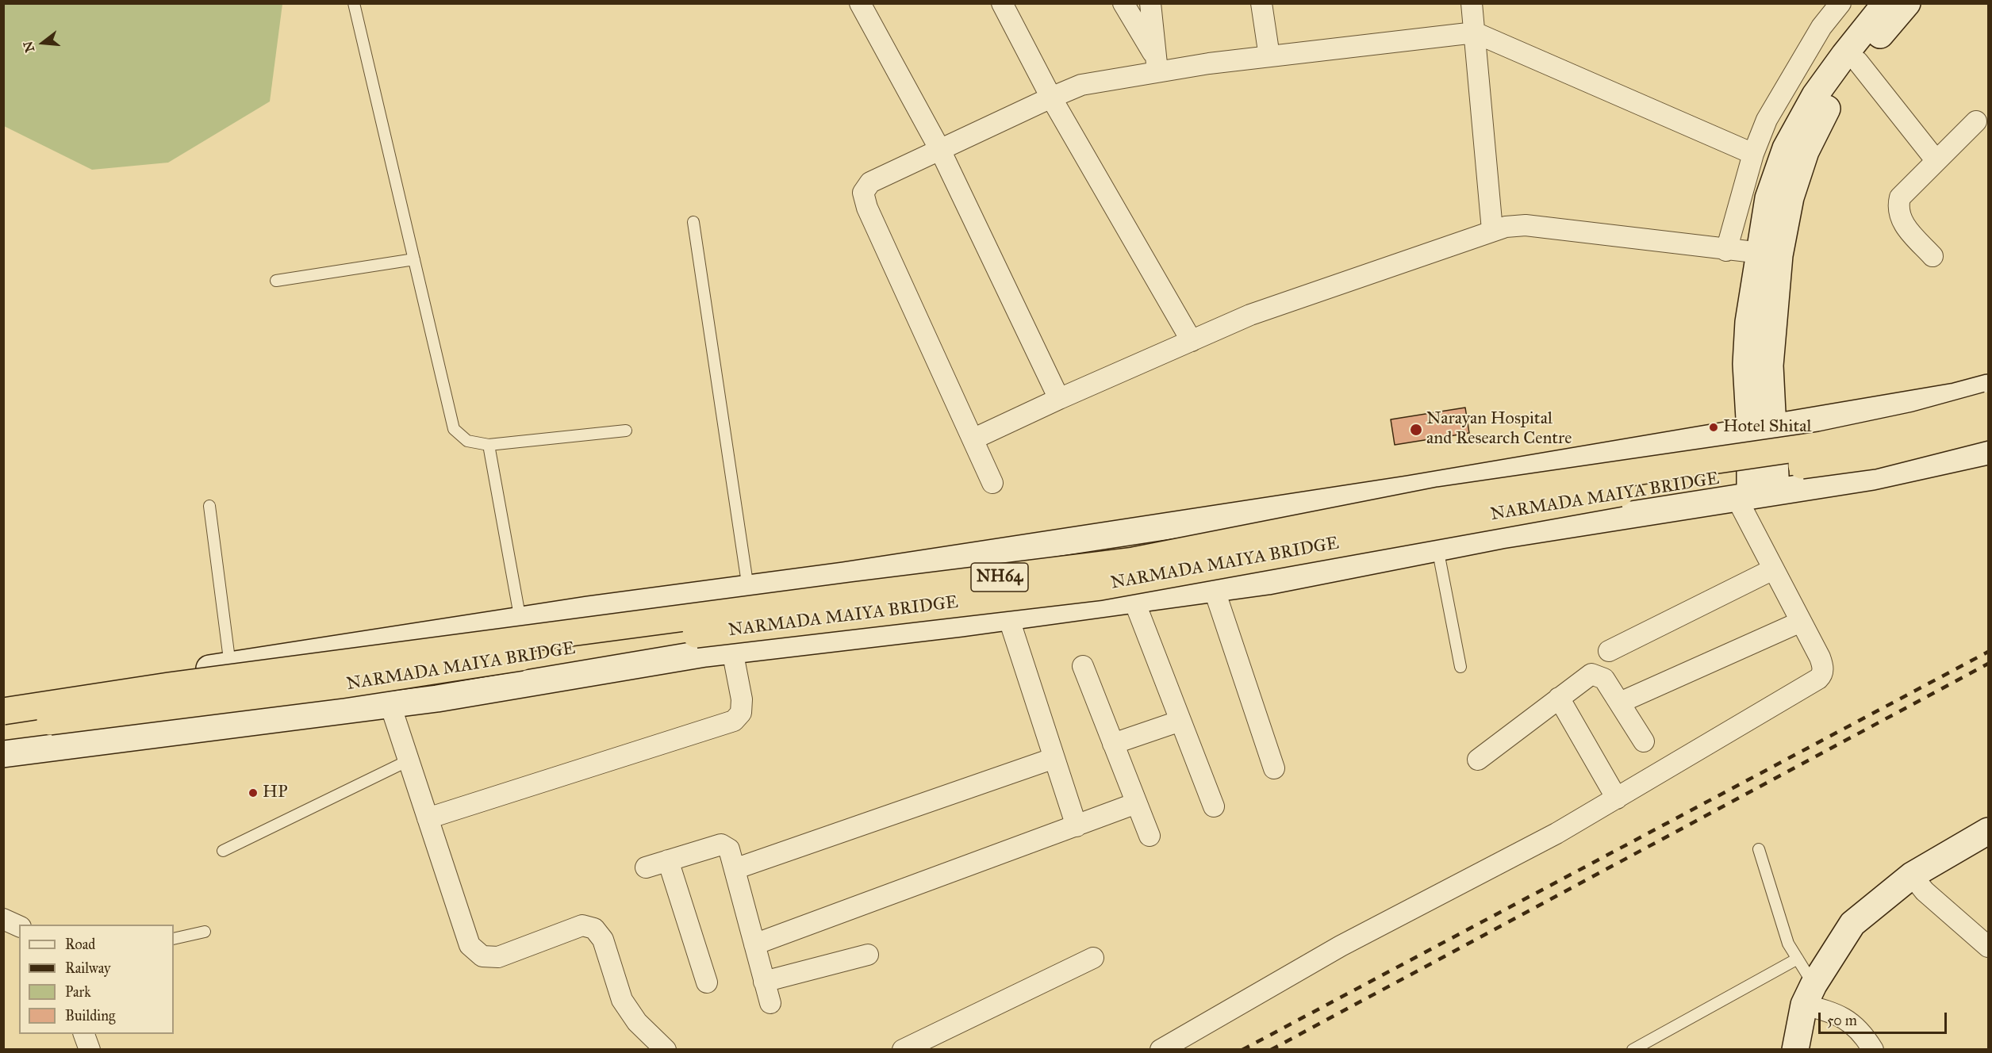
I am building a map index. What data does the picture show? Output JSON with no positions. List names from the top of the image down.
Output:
{
  "streets": {
    "highway": ["NARMADA MAIYA BRIDGE", "NH64"]
  },
  "places": ["Hotel Shital", "Narayan Hospital and Research Centre", "HP"],
  "legend": [
    "Road",
    "Railway",
    "Park",
    "Building"
  ],
  "scale_bar": "50 m",
  "north": "left"
}
